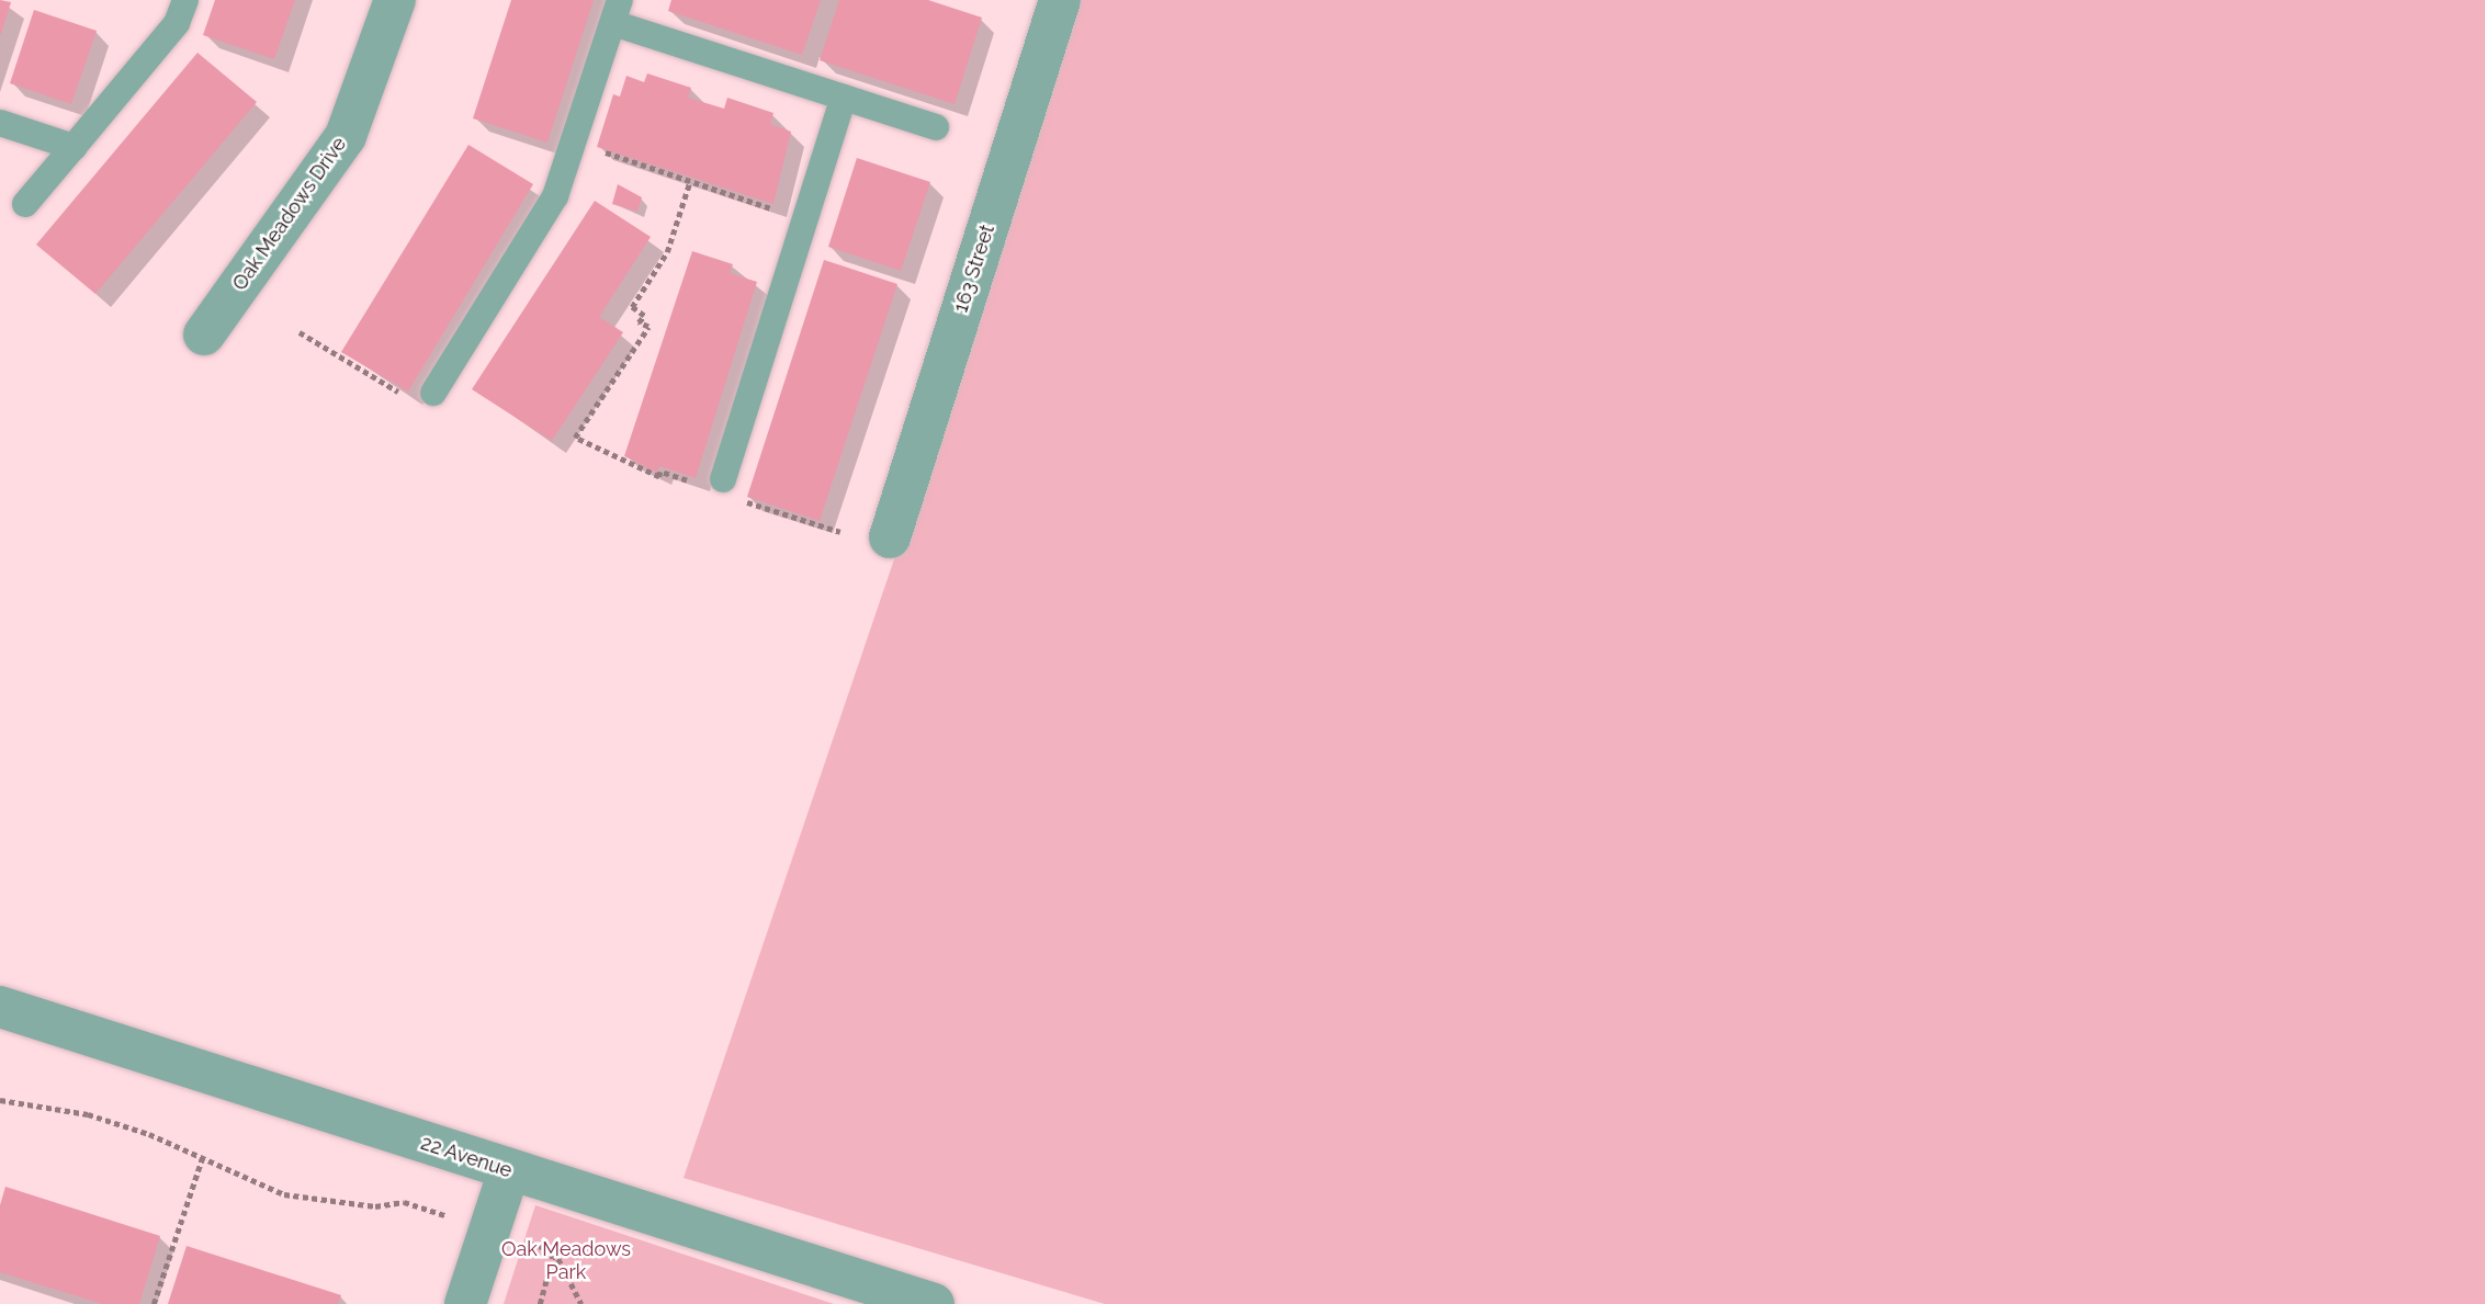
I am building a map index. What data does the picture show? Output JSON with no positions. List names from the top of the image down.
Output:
{
  "streets": {
    "street": ["Oak Meadows Drive", "163 Street", "22 Avenue"]
  },
  "parks": ["Oak Meadows Park"]
}
